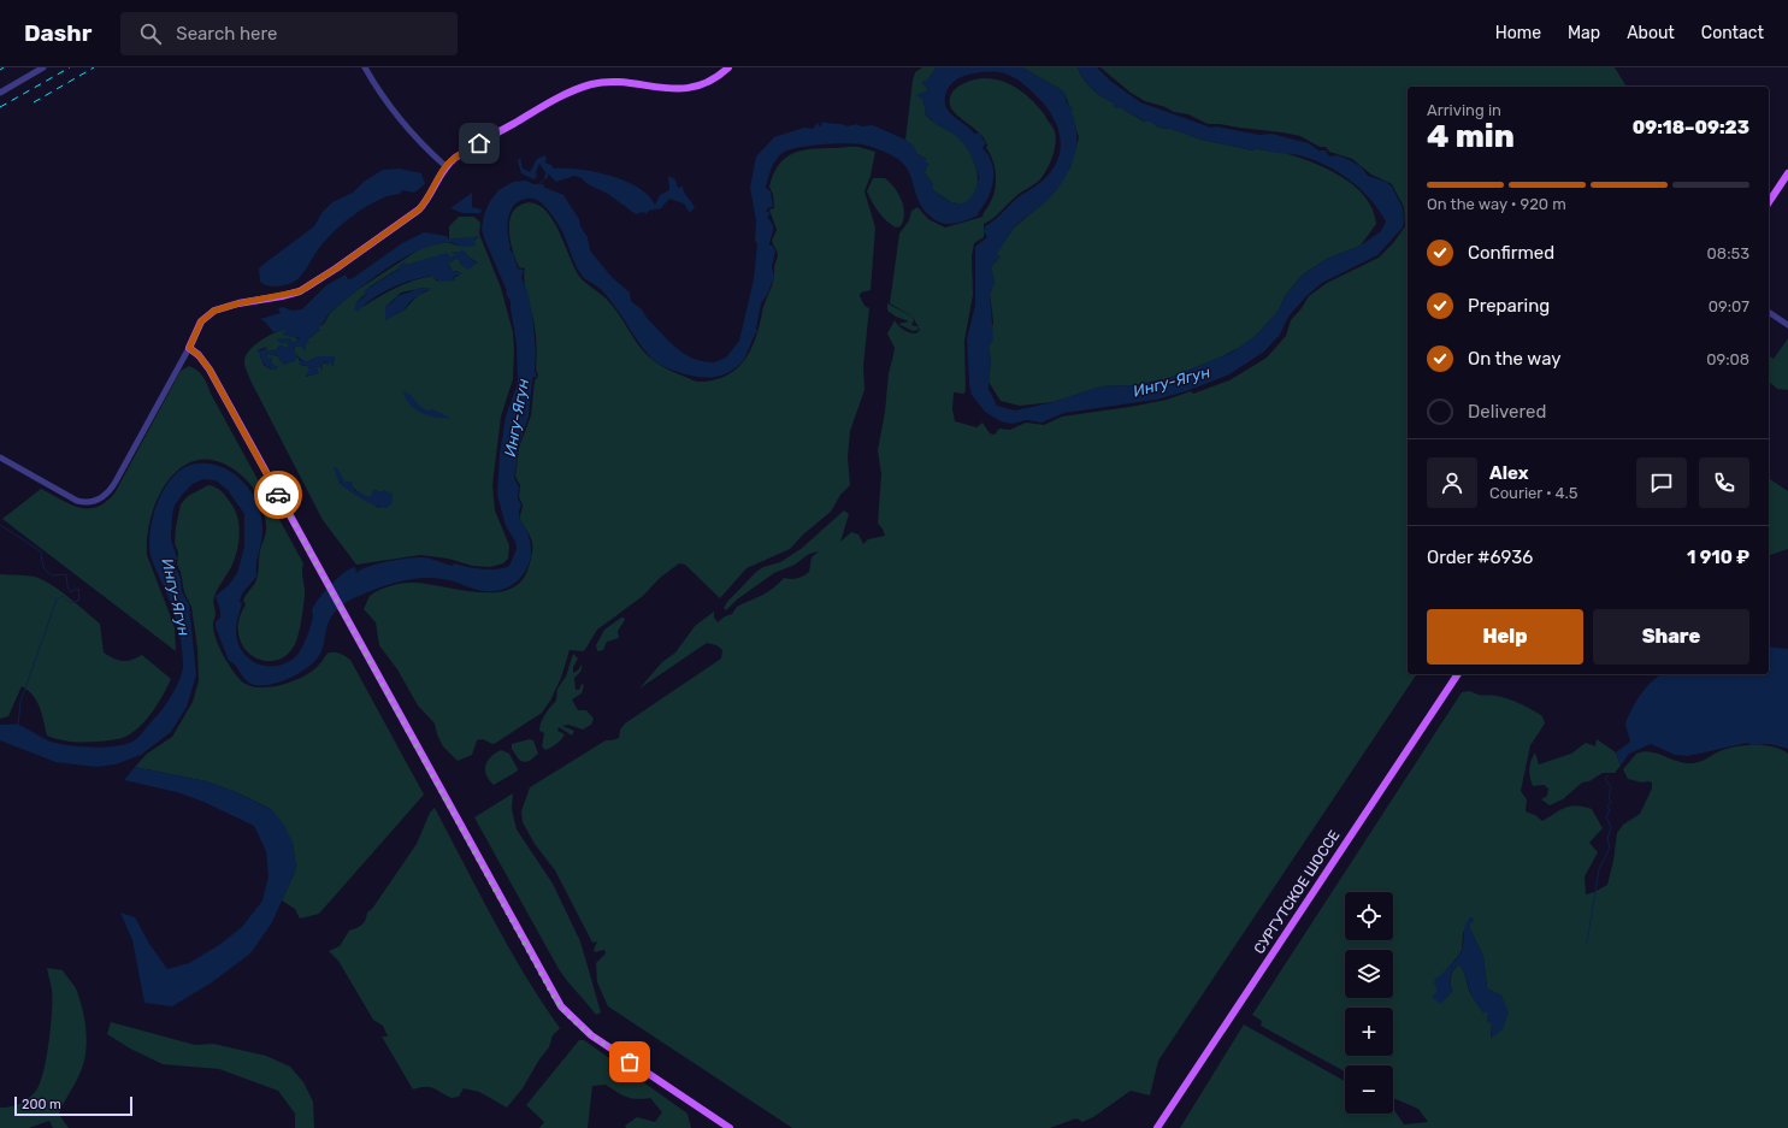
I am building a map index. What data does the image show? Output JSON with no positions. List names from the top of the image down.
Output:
{
  "streets": {
    "main road": ["СУРГУТСКОЕ ШОССЕ"]
  },
  "water": ["Ингу-Ягун"],
  "scale_bar": "200 m",
  "page": {
    "header": "Dashr",
    "search": "Search here",
    "nav": [
      "Home",
      "Map",
      "About",
      "Contact"
    ],
    "heading": ["4 min", "Arriving in", "09:18–09:23"],
    "panel": [
      "Alex",
      "Courier · 4.5",
      "Order #6936",
      "1 910 ₽"
    ],
    "bar": "On the way · 920 m",
    "list": [
      ["Confirmed", "08:53"],
      ["Preparing", "09:07"],
      ["On the way", "09:08"],
      "Delivered"
    ],
    "buttons": ["Help", "Share"],
    "map_buttons": ["+", "−"],
    "scale": "200 m"
  }
}
